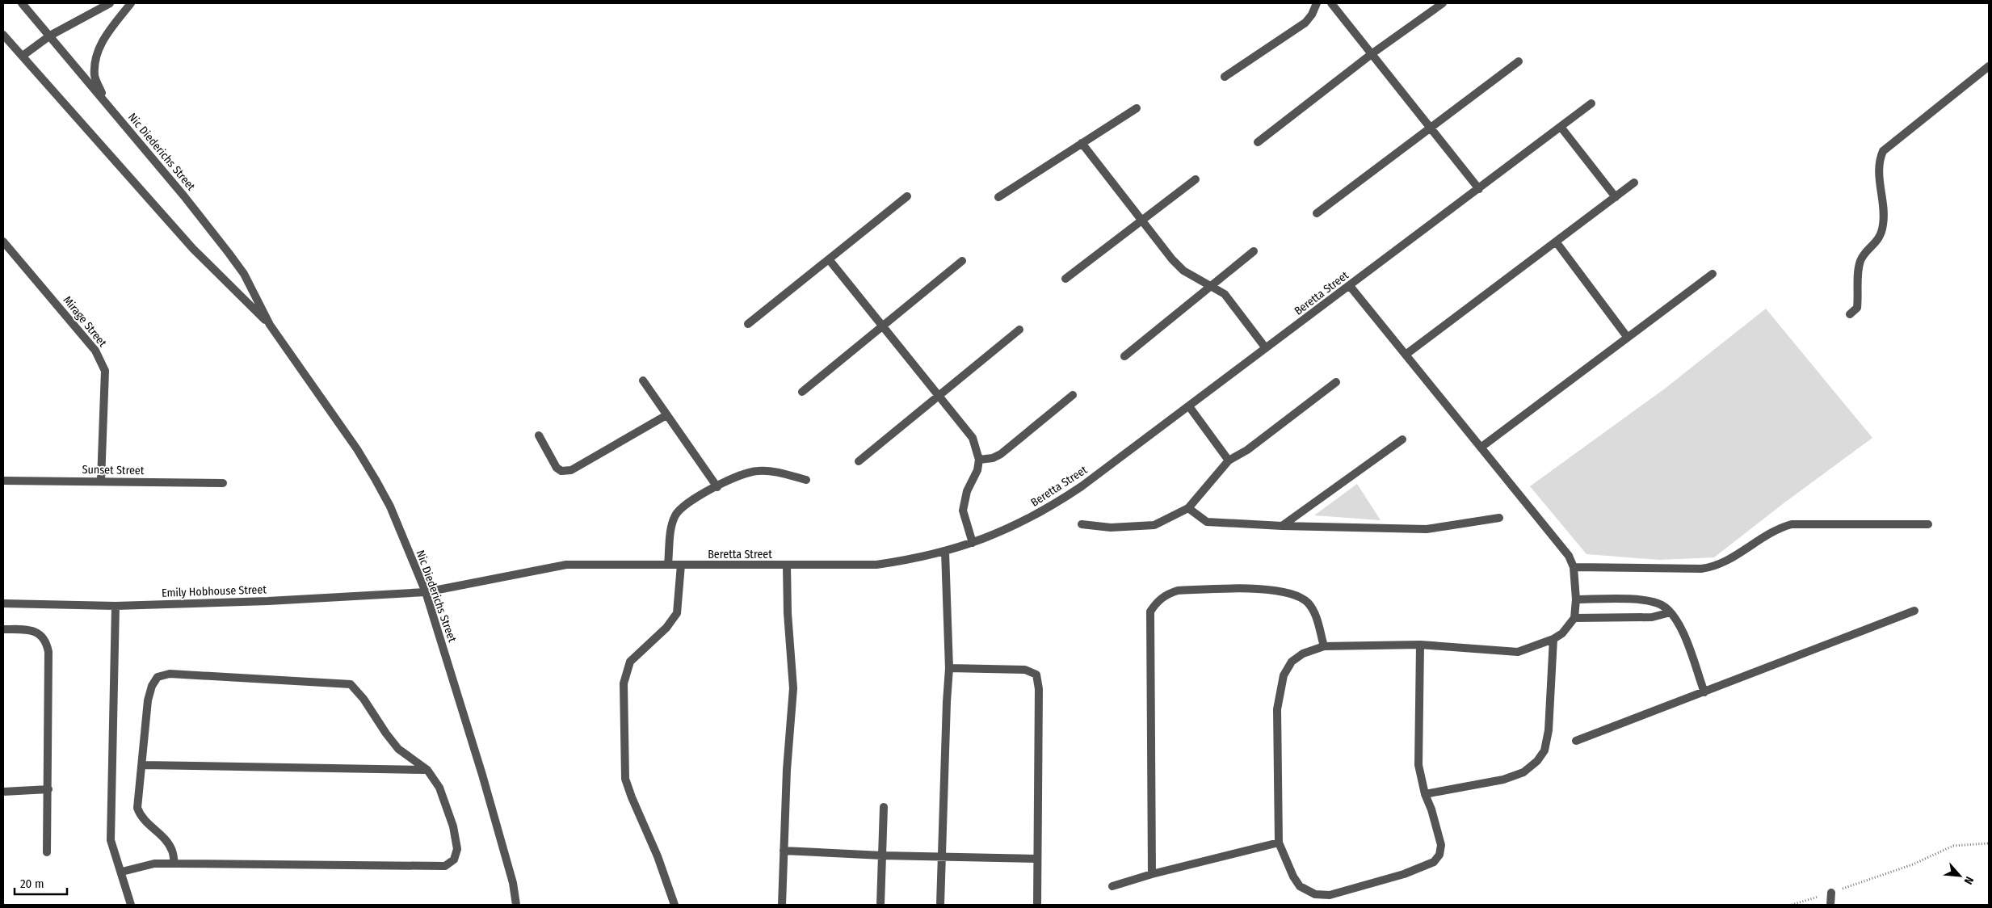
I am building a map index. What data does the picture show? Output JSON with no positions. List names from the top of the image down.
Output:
{
  "streets": {
    "street": [
      "Nic Diederichs Street",
      "Beretta Street",
      "Mirage Street",
      "Sunset Street",
      "Emily Hobhouse Street"
    ]
  },
  "crossings": [
    ["Nic Diederichs Street", "Beretta Street"],
    ["Nic Diederichs Street", "Emily Hobhouse Street"],
    ["Beretta Street", "Emily Hobhouse Street"],
    ["Mirage Street", "Sunset Street"]
  ],
  "scale_bar": "20 m",
  "north": "bottom right"
}
